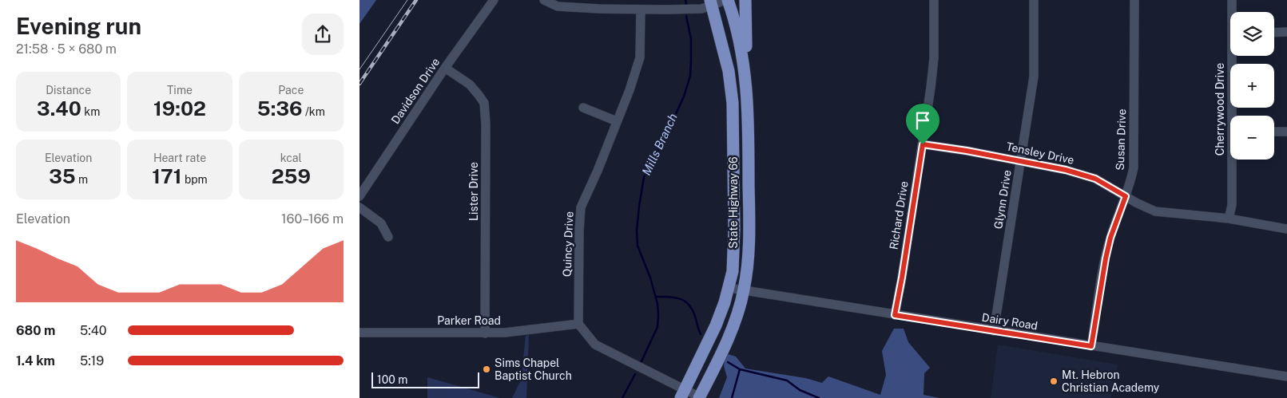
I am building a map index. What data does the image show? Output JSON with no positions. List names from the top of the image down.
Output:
{
  "streets": {
    "main road": ["State Highway 66"],
    "street": [
      "Davidson Drive",
      "Cherrywood Drive",
      "Susan Drive",
      "Tensley Drive",
      "Lister Drive",
      "Glynn Drive",
      "Richard Drive",
      "Quincy Drive",
      "Parker Road",
      "Dairy Road"
    ]
  },
  "crossings": [
    ["Davidson Drive", "Lister Drive"],
    ["Cherrywood Drive", "Tensley Drive"],
    ["Susan Drive", "Tensley Drive"],
    ["Susan Drive", "Dairy Road"],
    ["Tensley Drive", "Glynn Drive"],
    ["Tensley Drive", "Richard Drive"],
    ["Lister Drive", "Parker Road"],
    ["Glynn Drive", "Dairy Road"],
    ["State Highway 66", "Dairy Road"],
    ["Richard Drive", "Dairy Road"],
    ["Quincy Drive", "Parker Road"]
  ],
  "water": ["Mills Branch"],
  "places": ["Sims Chapel Baptist Church", "Mt. Hebron Christian Academy"],
  "scale_bar": "100 m",
  "page": {
    "heading": ["Evening run", "21:58 · 5 × 680 m"],
    "map_buttons": ["+", "−"],
    "stats": [
      ["Distance", "3.40 km"],
      ["Time", "19:02"],
      ["Pace", "5:36 /km"],
      ["Elevation", "35 m"],
      ["Heart rate", "171 bpm"],
      ["kcal", "259"]
    ],
    "chart": ["Elevation", "160–166 m"],
    "list": [
      {
        "name": "680 m",
        "note": "5:40"
      },
      {
        "name": "1.4 km",
        "note": "5:19"
      }
    ],
    "scale": "100 m"
  }
}
